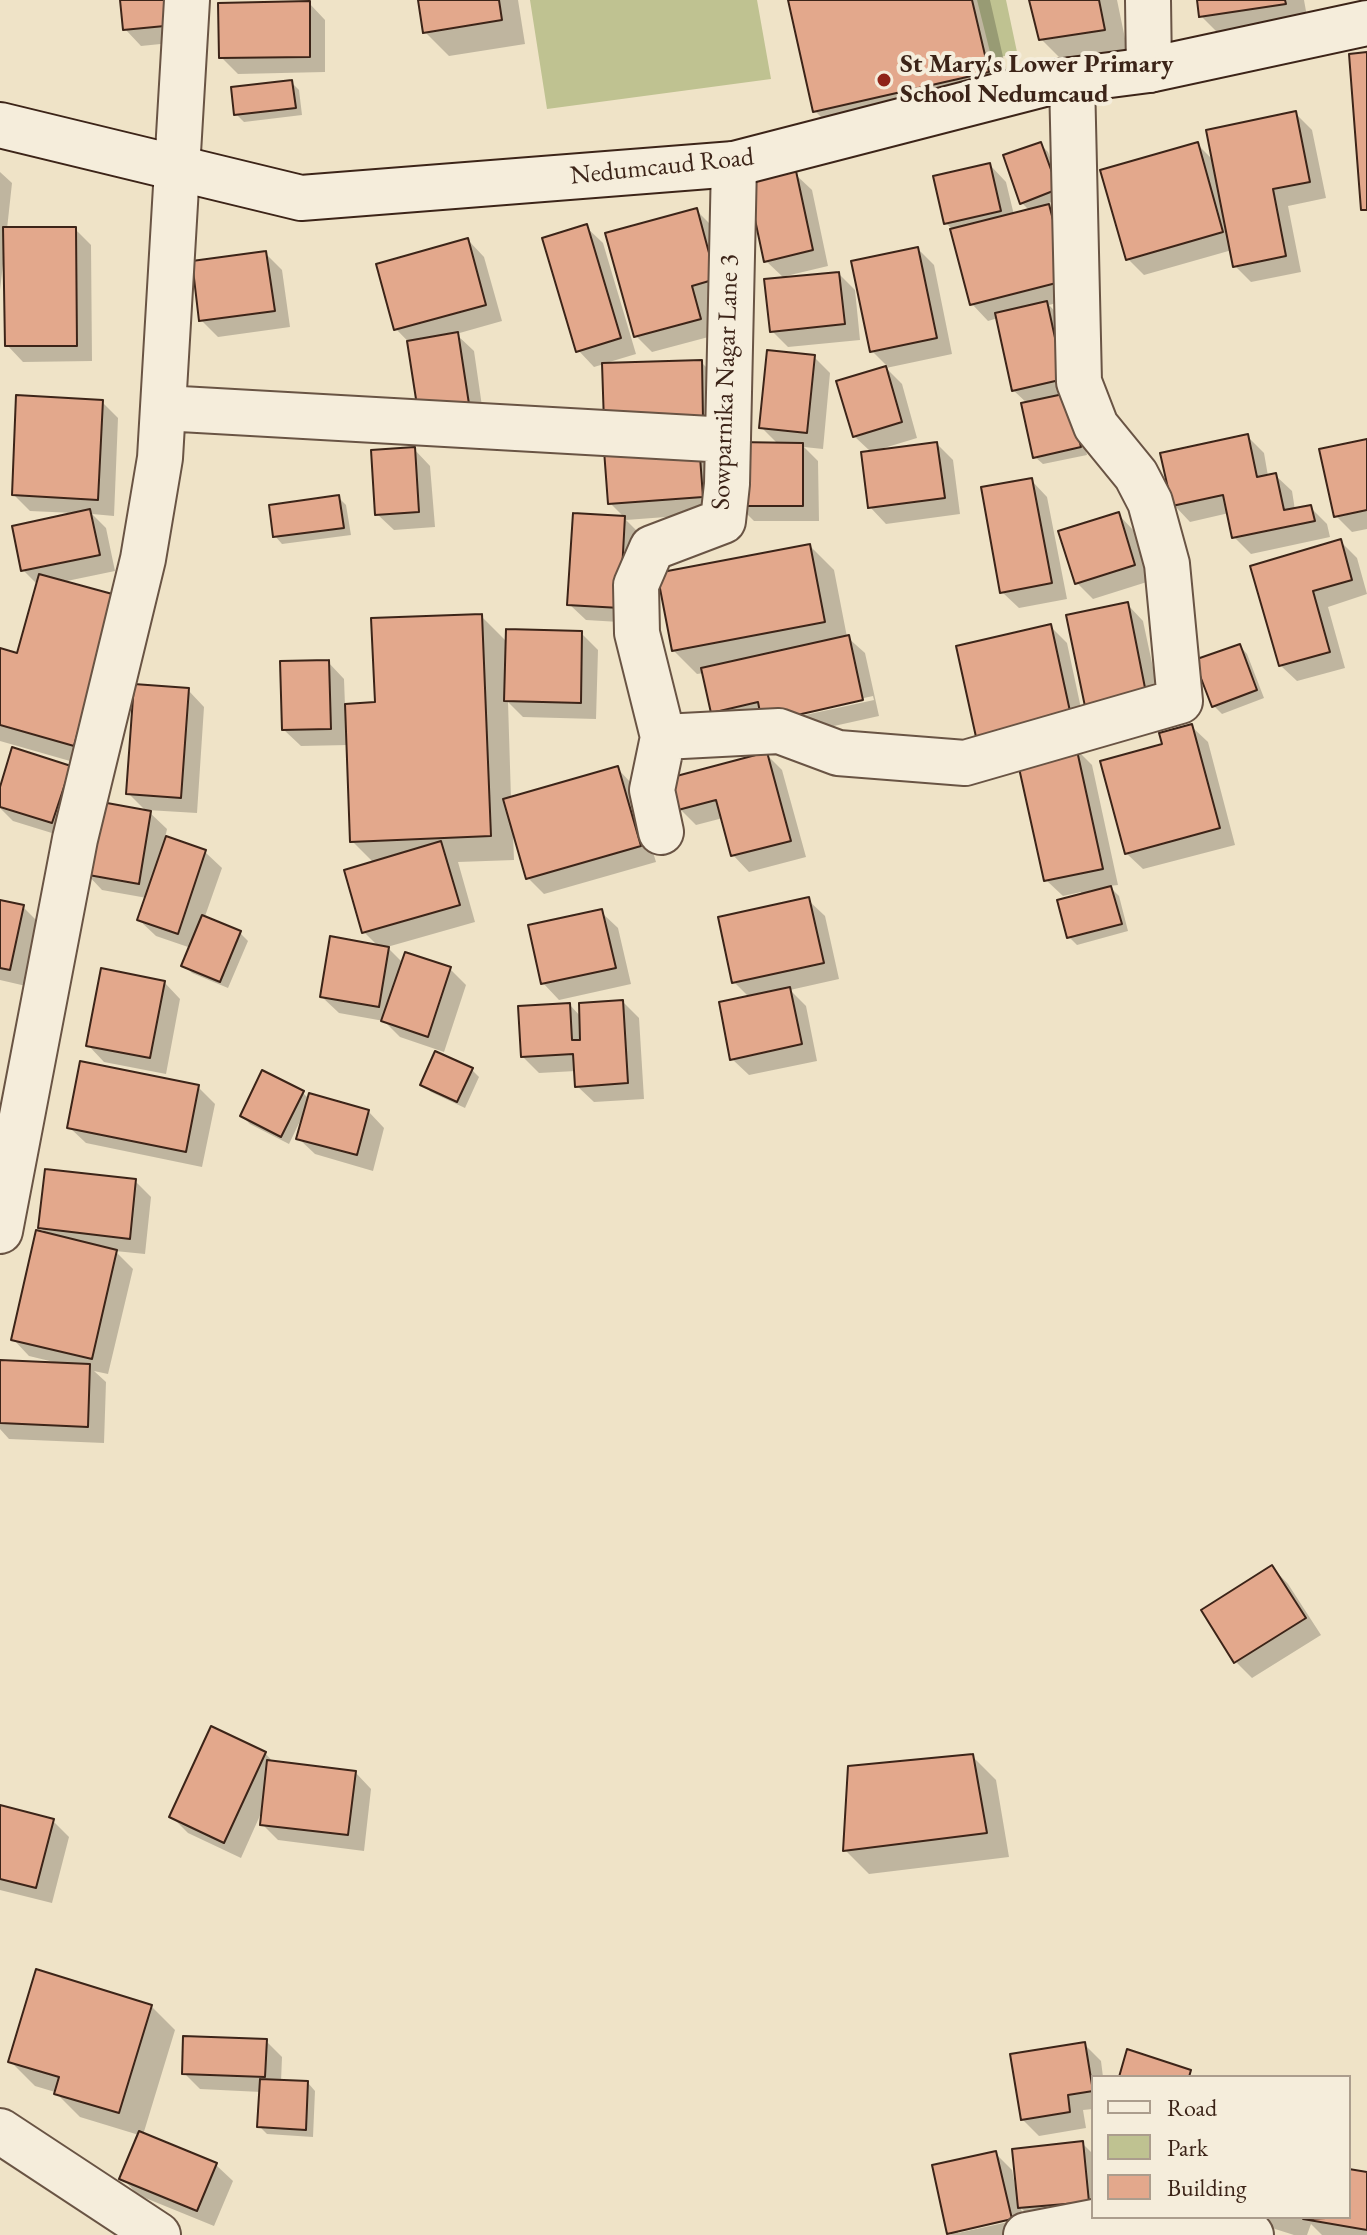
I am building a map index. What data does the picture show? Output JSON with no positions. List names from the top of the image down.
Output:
{
  "streets": {
    "street": ["Nedumcaud Road", "Sowparnika Nagar Lane 3"]
  },
  "crossings": [
    ["Nedumcaud Road", "Sowparnika Nagar Lane 3"]
  ],
  "places": ["St Mary's Lower Primary School Nedumcaud"],
  "legend": ["Road", "Park", "Building"]
}
